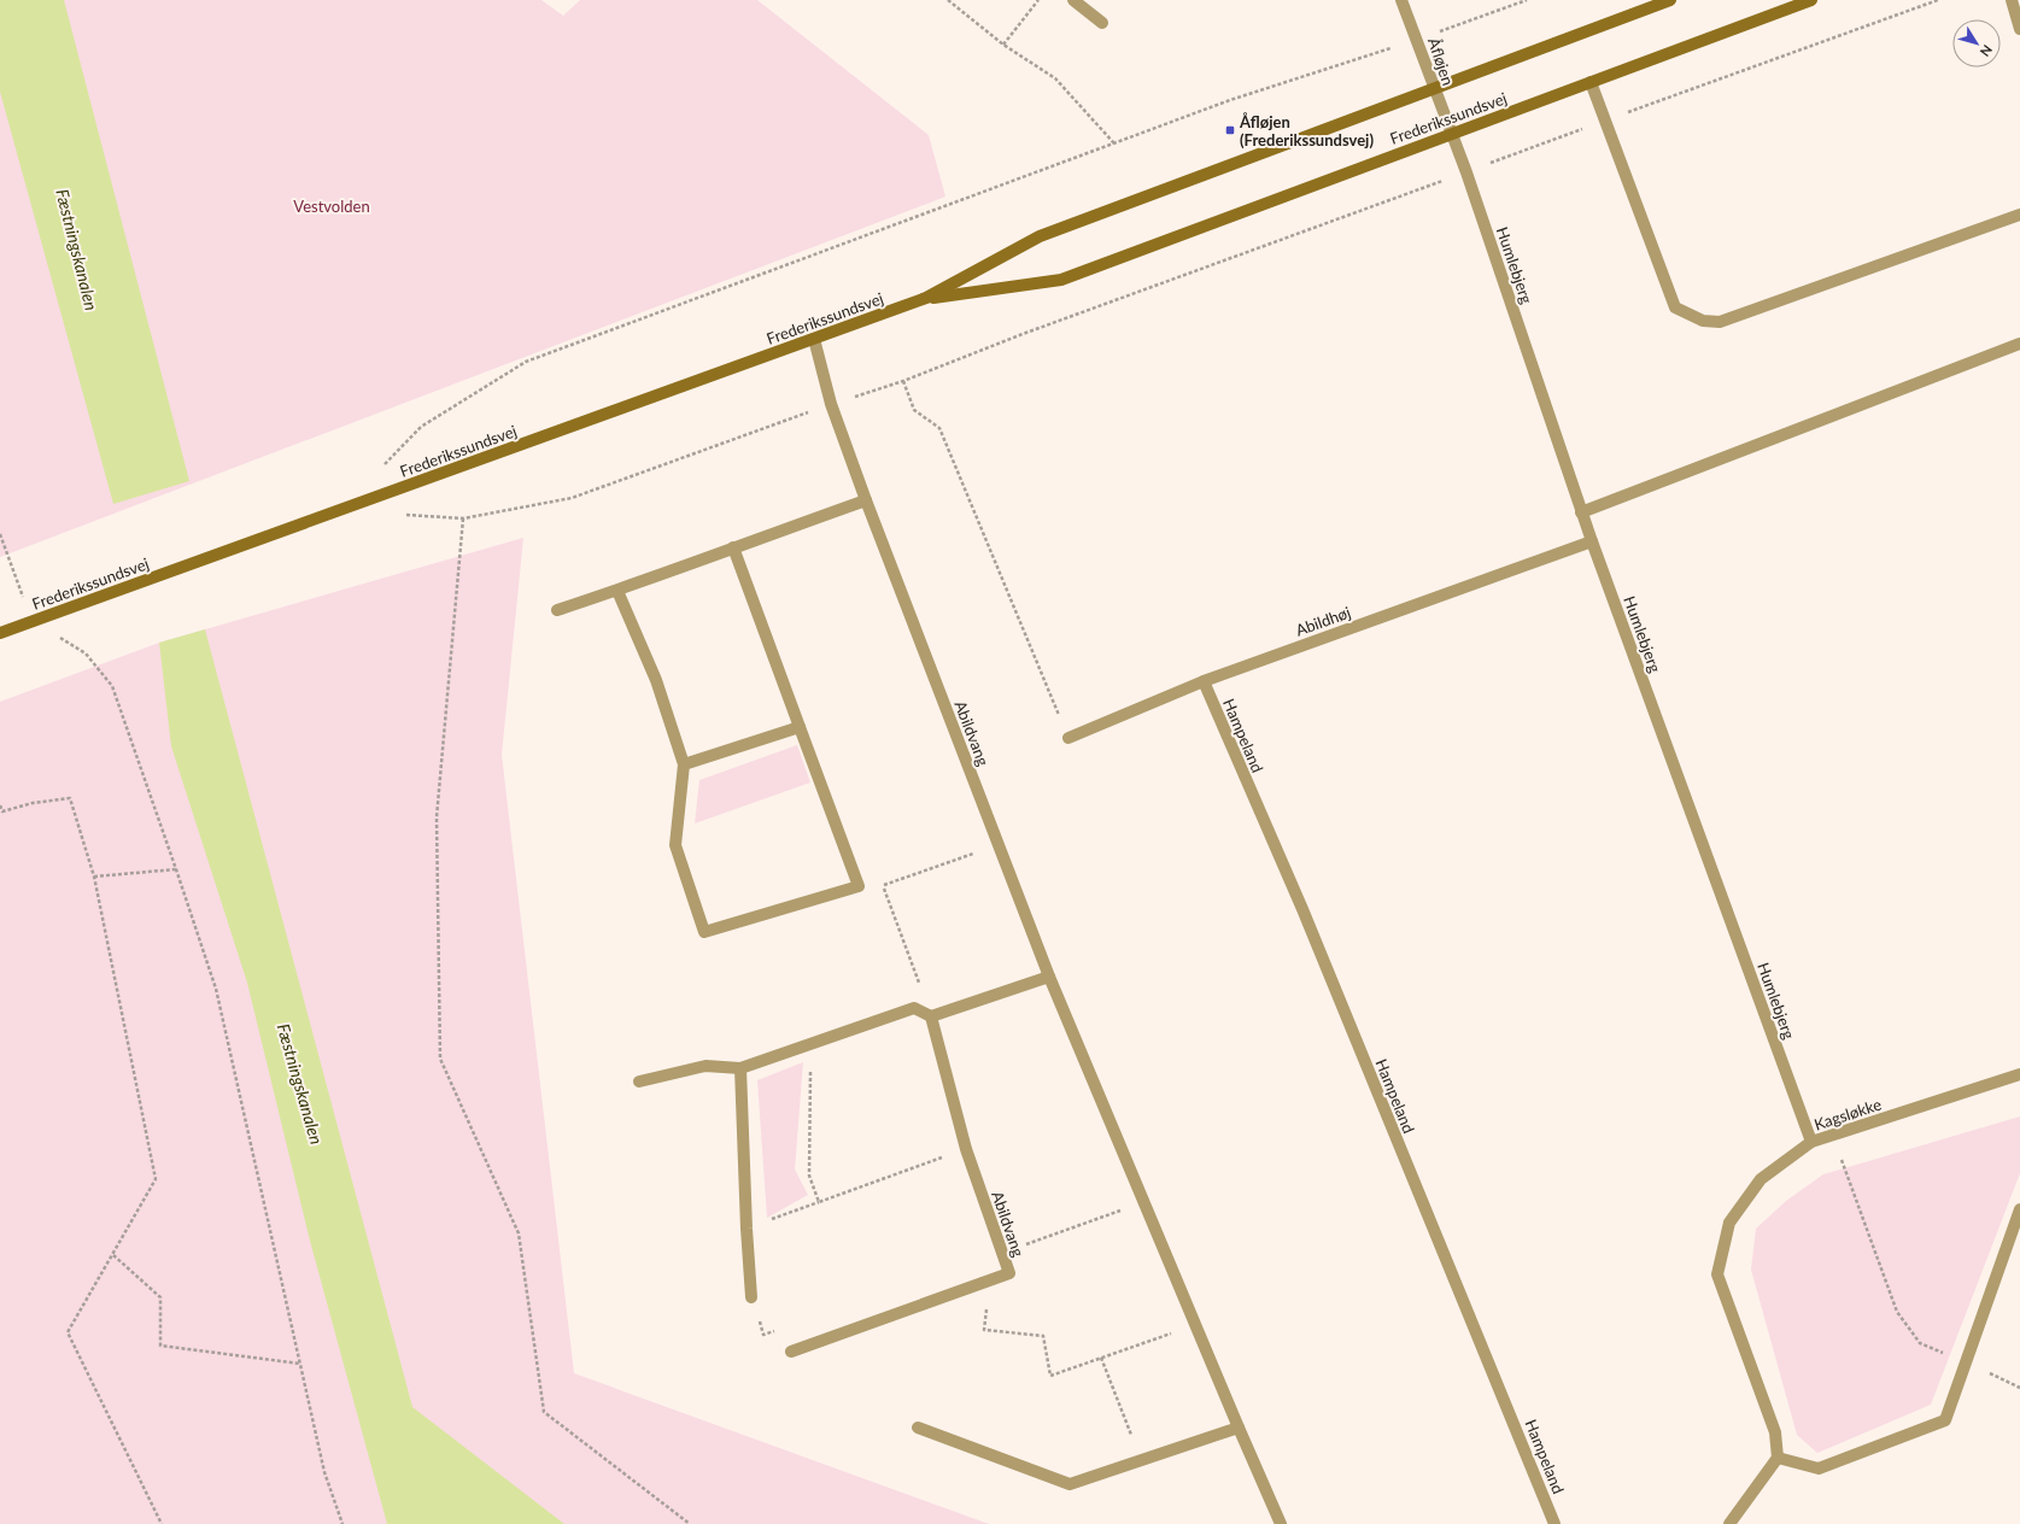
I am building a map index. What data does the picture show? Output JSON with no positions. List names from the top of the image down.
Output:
{
  "streets": {
    "main road": ["Frederikssundsvej"],
    "street": [
      "Åfløjen",
      "Humlebjerg",
      "Abildhøj",
      "Abildvang",
      "Hampeland",
      "Kagsløkke"
    ]
  },
  "crossings": [
    ["Åfløjen", "Frederikssundsvej"],
    ["Åfløjen", "Humlebjerg"],
    ["Frederikssundsvej", "Humlebjerg"],
    ["Frederikssundsvej", "Abildvang"],
    ["Humlebjerg", "Abildhøj"],
    ["Humlebjerg", "Kagsløkke"],
    ["Abildhøj", "Hampeland"]
  ],
  "water": ["Fæstningskanalen"],
  "parks": ["Vestvolden"],
  "places": {
    "transit": ["Åfløjen (Frederikssundsvej)"]
  },
  "north": "bottom right"
}
